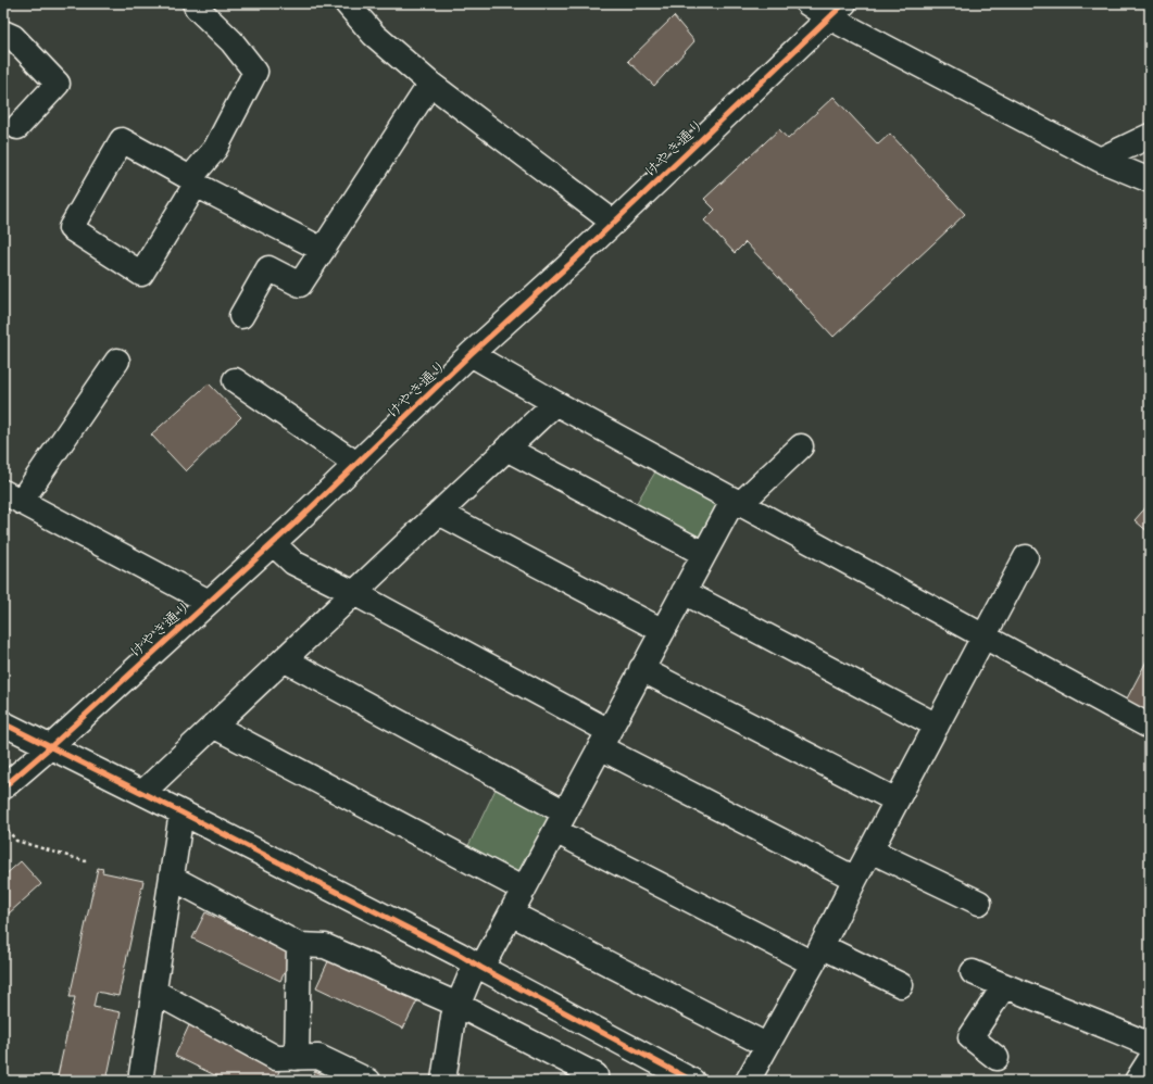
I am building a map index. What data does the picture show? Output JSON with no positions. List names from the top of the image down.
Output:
{
  "streets": {
    "street": ["けやき通り"]
  }
}
